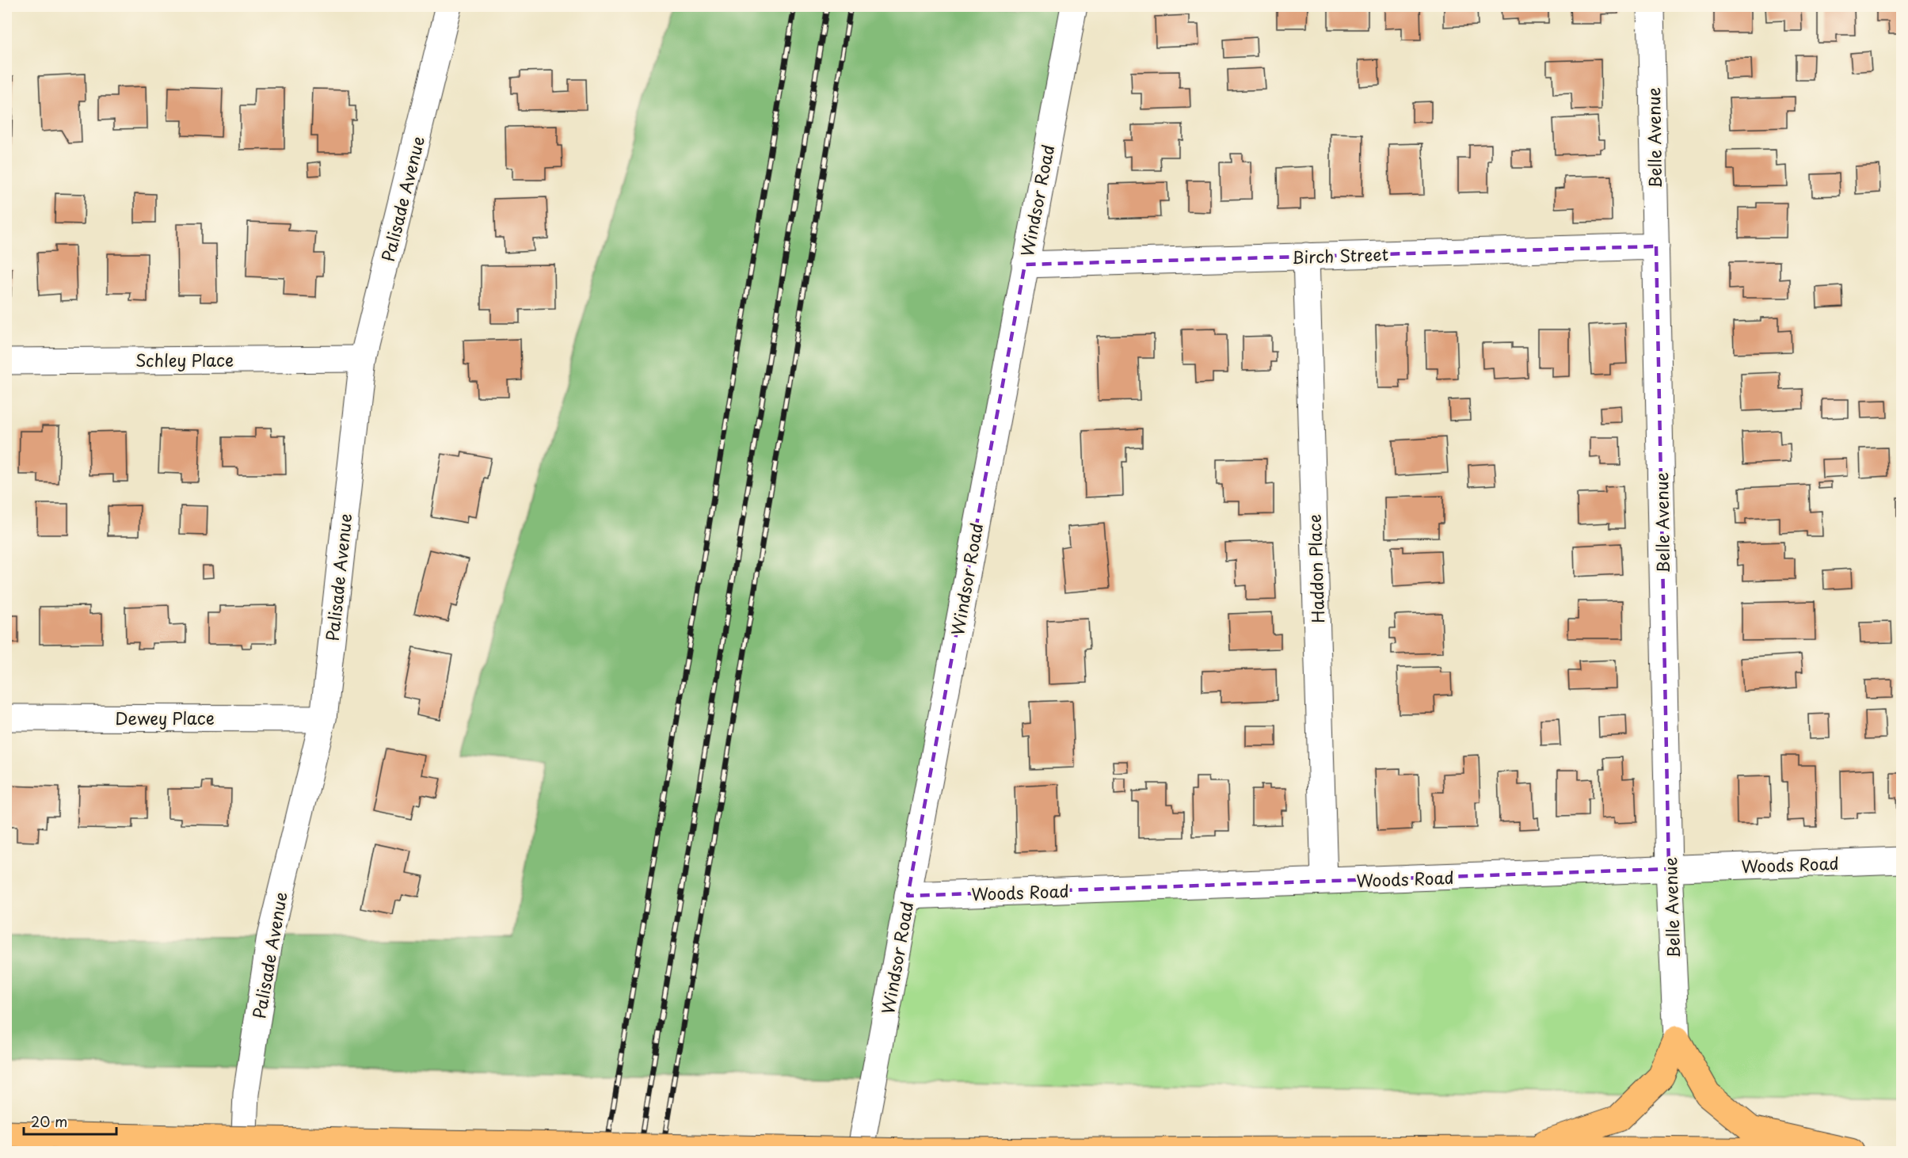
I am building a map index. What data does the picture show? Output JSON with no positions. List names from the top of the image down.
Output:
{
  "streets": {
    "street": [
      "Belle Avenue",
      "Palisade Avenue",
      "Windsor Road",
      "Birch Street",
      "Schley Place",
      "Haddon Place",
      "Dewey Place",
      "Woods Road"
    ]
  },
  "crossings": [
    ["Belle Avenue", "Birch Street"],
    ["Belle Avenue", "Woods Road"],
    ["Palisade Avenue", "Schley Place"],
    ["Palisade Avenue", "Dewey Place"],
    ["Windsor Road", "Birch Street"],
    ["Windsor Road", "Woods Road"],
    ["Birch Street", "Haddon Place"],
    ["Haddon Place", "Woods Road"]
  ],
  "scale_bar": "20 m"
}
